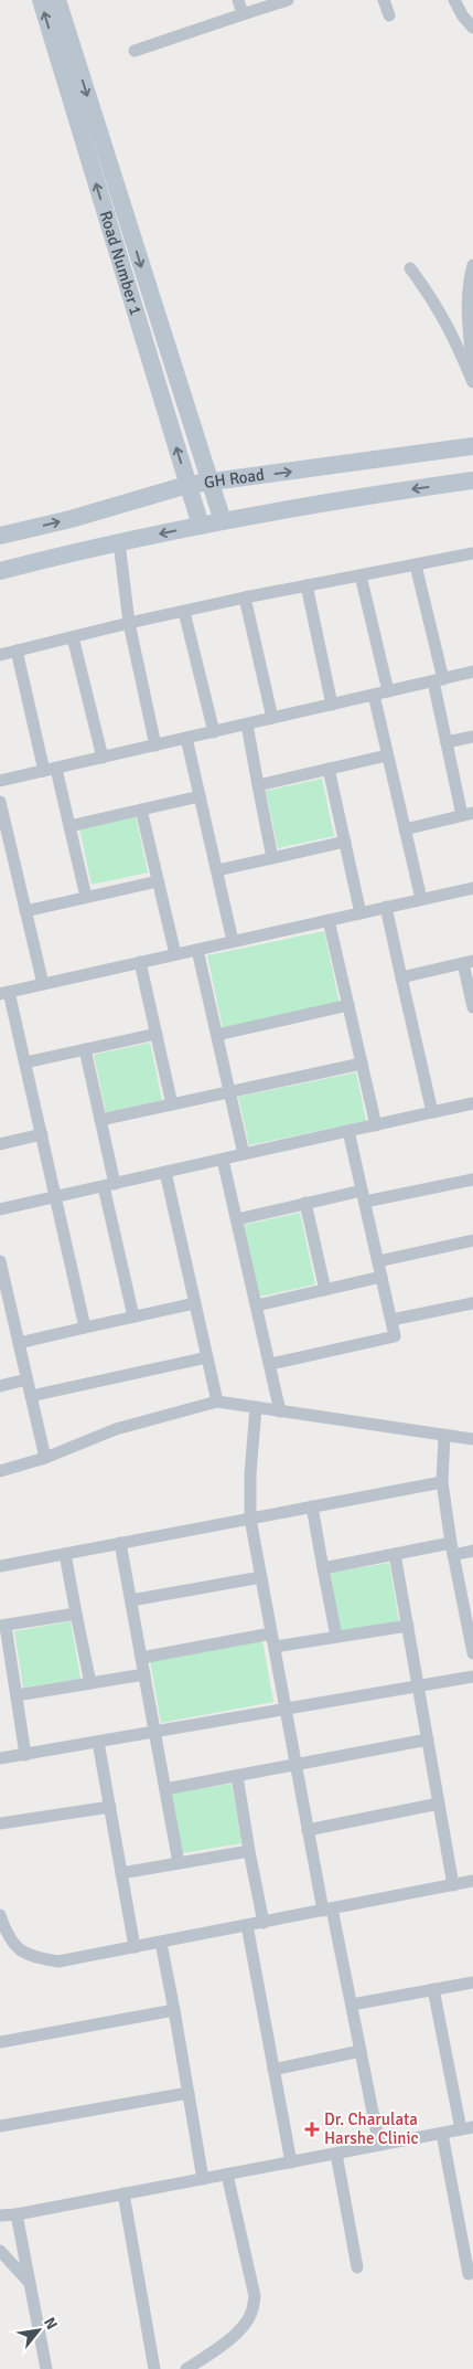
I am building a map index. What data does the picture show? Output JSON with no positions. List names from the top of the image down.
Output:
{
  "streets": {
    "street": ["Road Number 1", "GH Road"]
  },
  "crossings": [
    ["Road Number 1", "GH Road"]
  ],
  "places": {
    "health": ["Dr. Charulata Harshe Clinic"]
  },
  "north": "top right"
}
